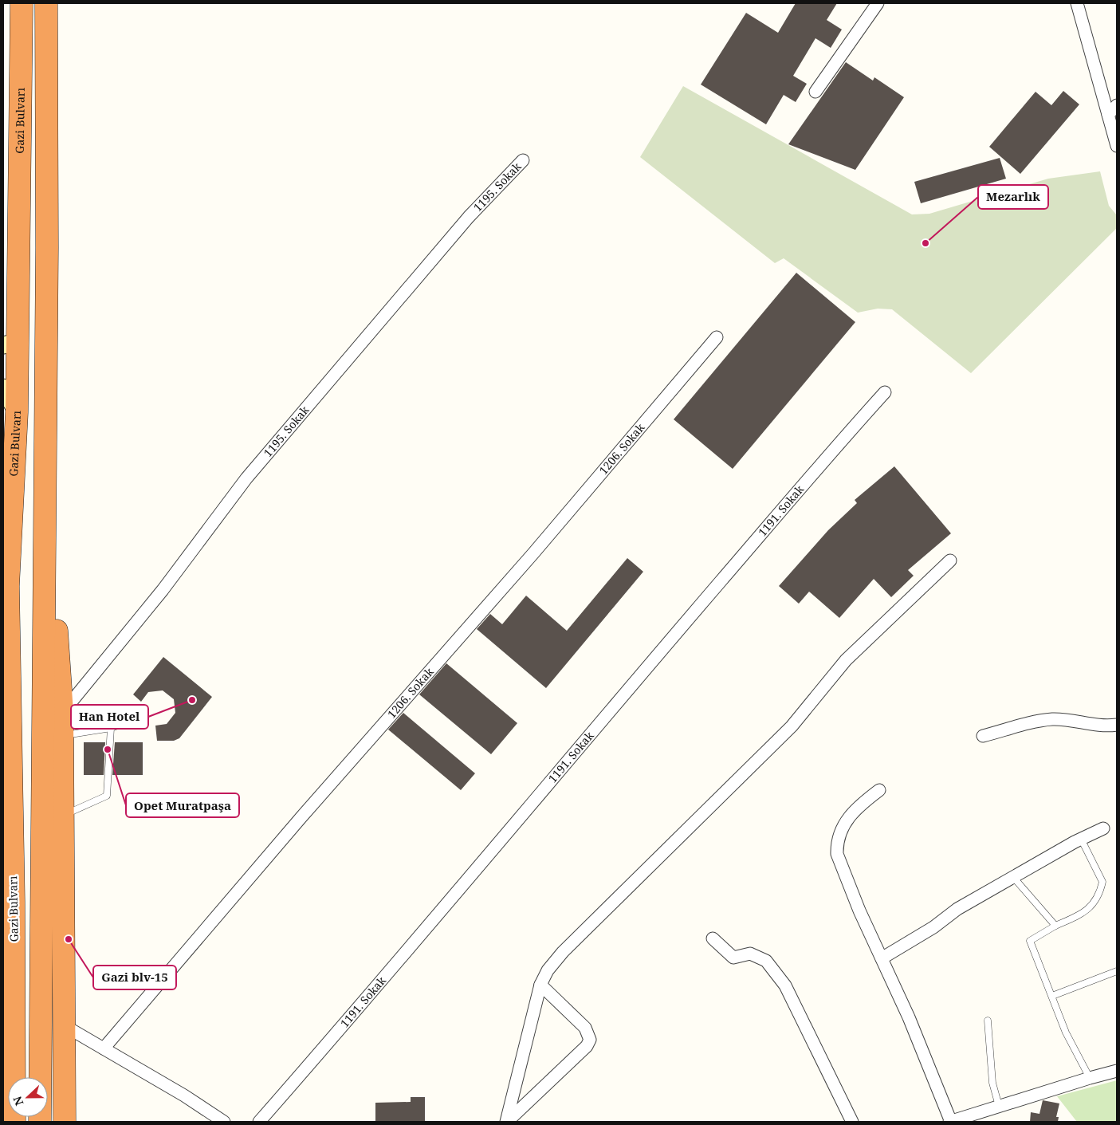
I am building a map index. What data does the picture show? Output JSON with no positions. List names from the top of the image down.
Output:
{
  "streets": {
    "highway": ["Gazi Bulvarı"],
    "street": ["1195. Sokak", "1206. Sokak", "1191. Sokak"]
  },
  "places": [
    "Mezarlık",
    "Han Hotel",
    "Opet Muratpaşa",
    "Gazi blv-15"
  ],
  "north": "left"
}
